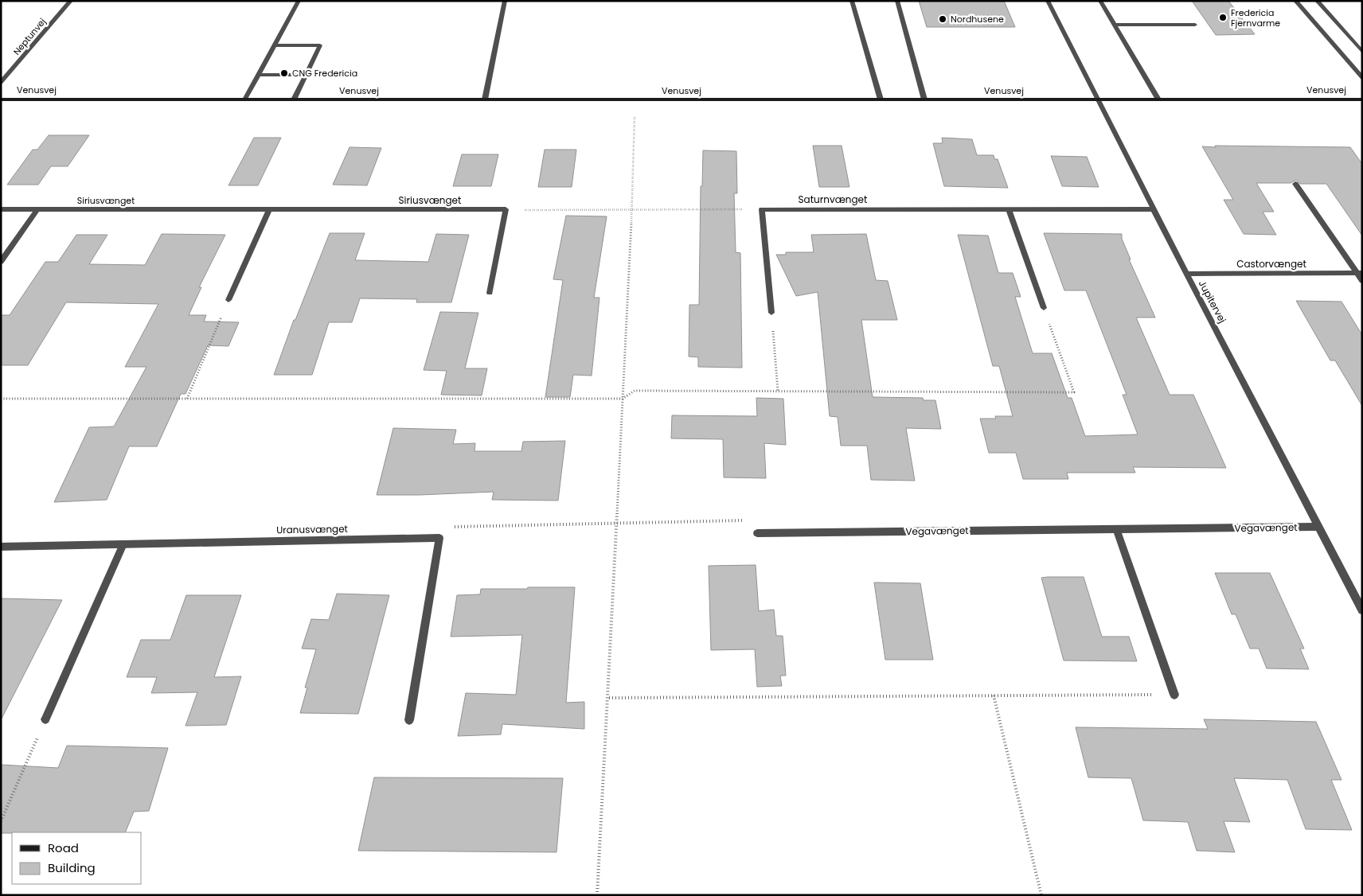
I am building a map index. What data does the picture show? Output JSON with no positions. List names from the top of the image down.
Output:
{
  "streets": {
    "street": [
      "Neptunvej",
      "Venusvej",
      "Saturnvænget",
      "Siriusvænget",
      "Castorvænget",
      "Jupitervej",
      "Vegavænget",
      "Uranusvænget"
    ]
  },
  "crossings": [
    ["Venusvej", "Jupitervej"],
    ["Saturnvænget", "Jupitervej"],
    ["Castorvænget", "Jupitervej"],
    ["Jupitervej", "Vegavænget"]
  ],
  "places": ["Fredericia Fjernvarme", "Nordhusene", "CNG Fredericia"],
  "legend": ["Road", "Building"]
}
